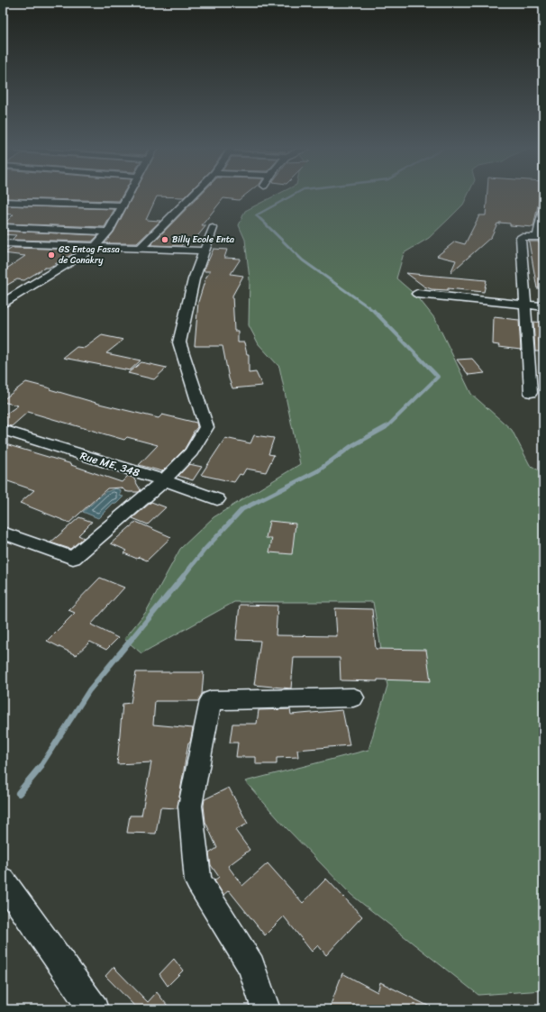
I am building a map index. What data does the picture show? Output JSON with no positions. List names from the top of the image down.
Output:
{
  "streets": {
    "street": ["Rue ME. 348"]
  },
  "places": ["Billy Ecole Enta", "GS Entag Fassa de Conakry"]
}
